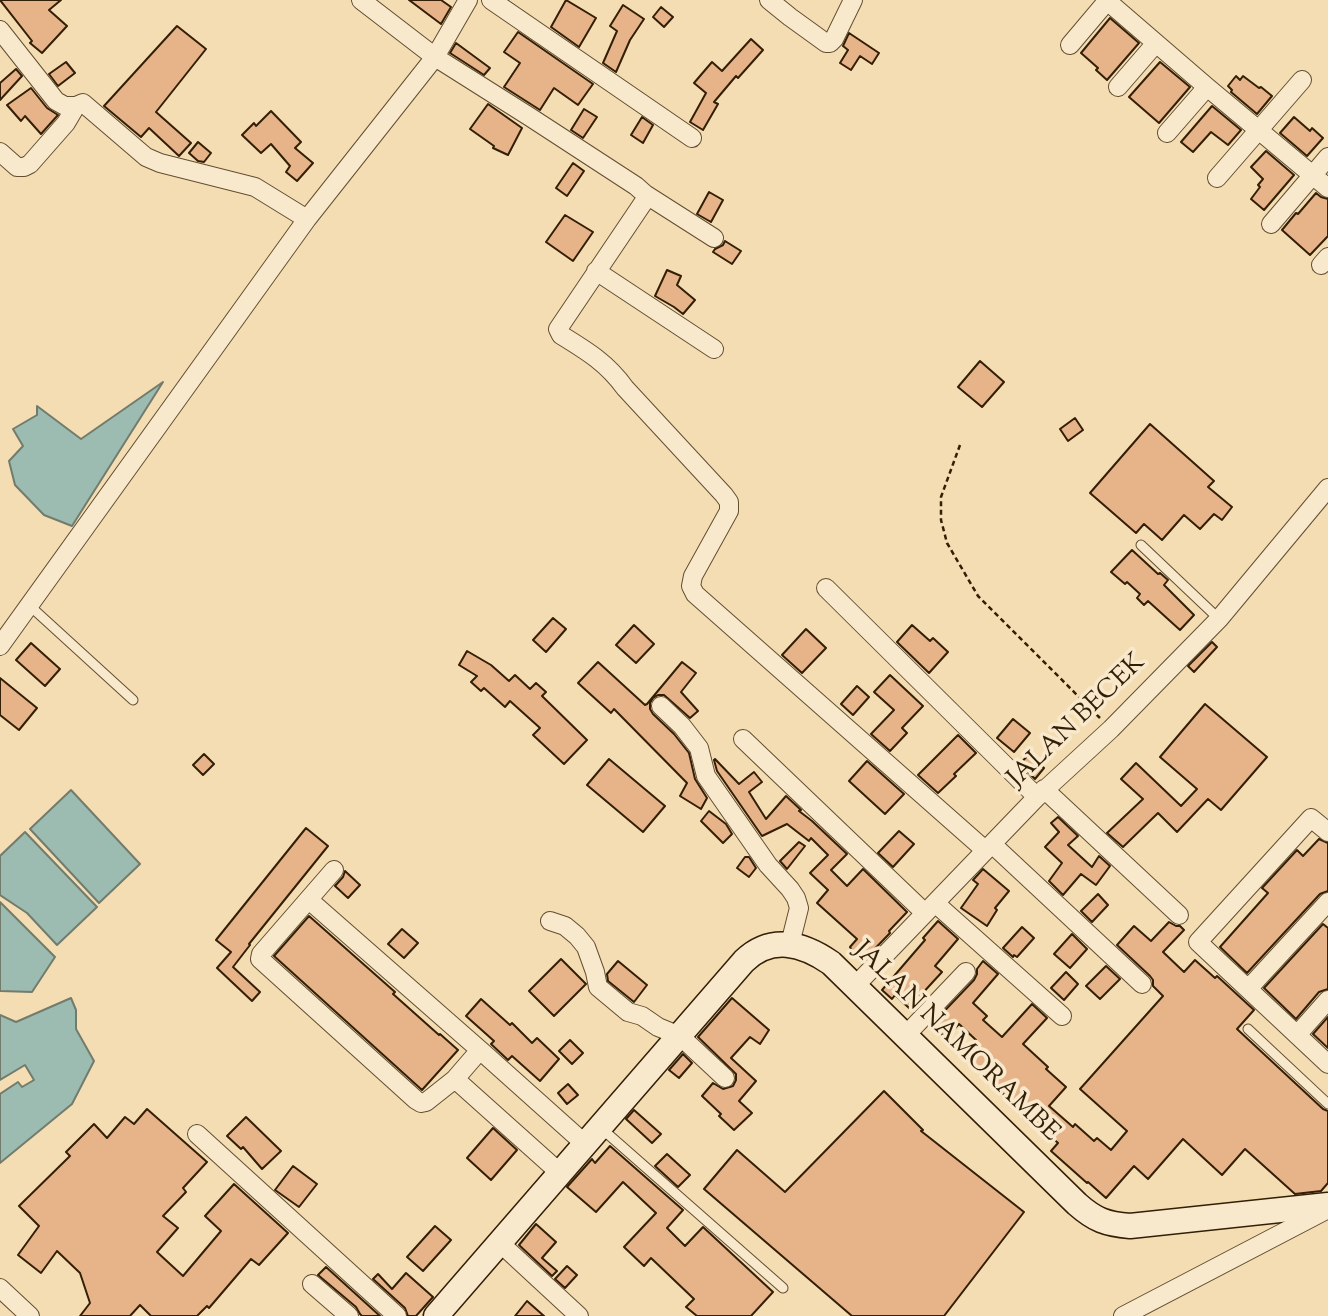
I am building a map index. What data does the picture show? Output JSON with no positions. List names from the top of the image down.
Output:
{
  "streets": {
    "main road": ["JALAN NAMORAMBE"],
    "street": ["JALAN BECEK"]
  },
  "crossings": [
    ["JALAN BECEK", "JALAN NAMORAMBE"]
  ]
}
